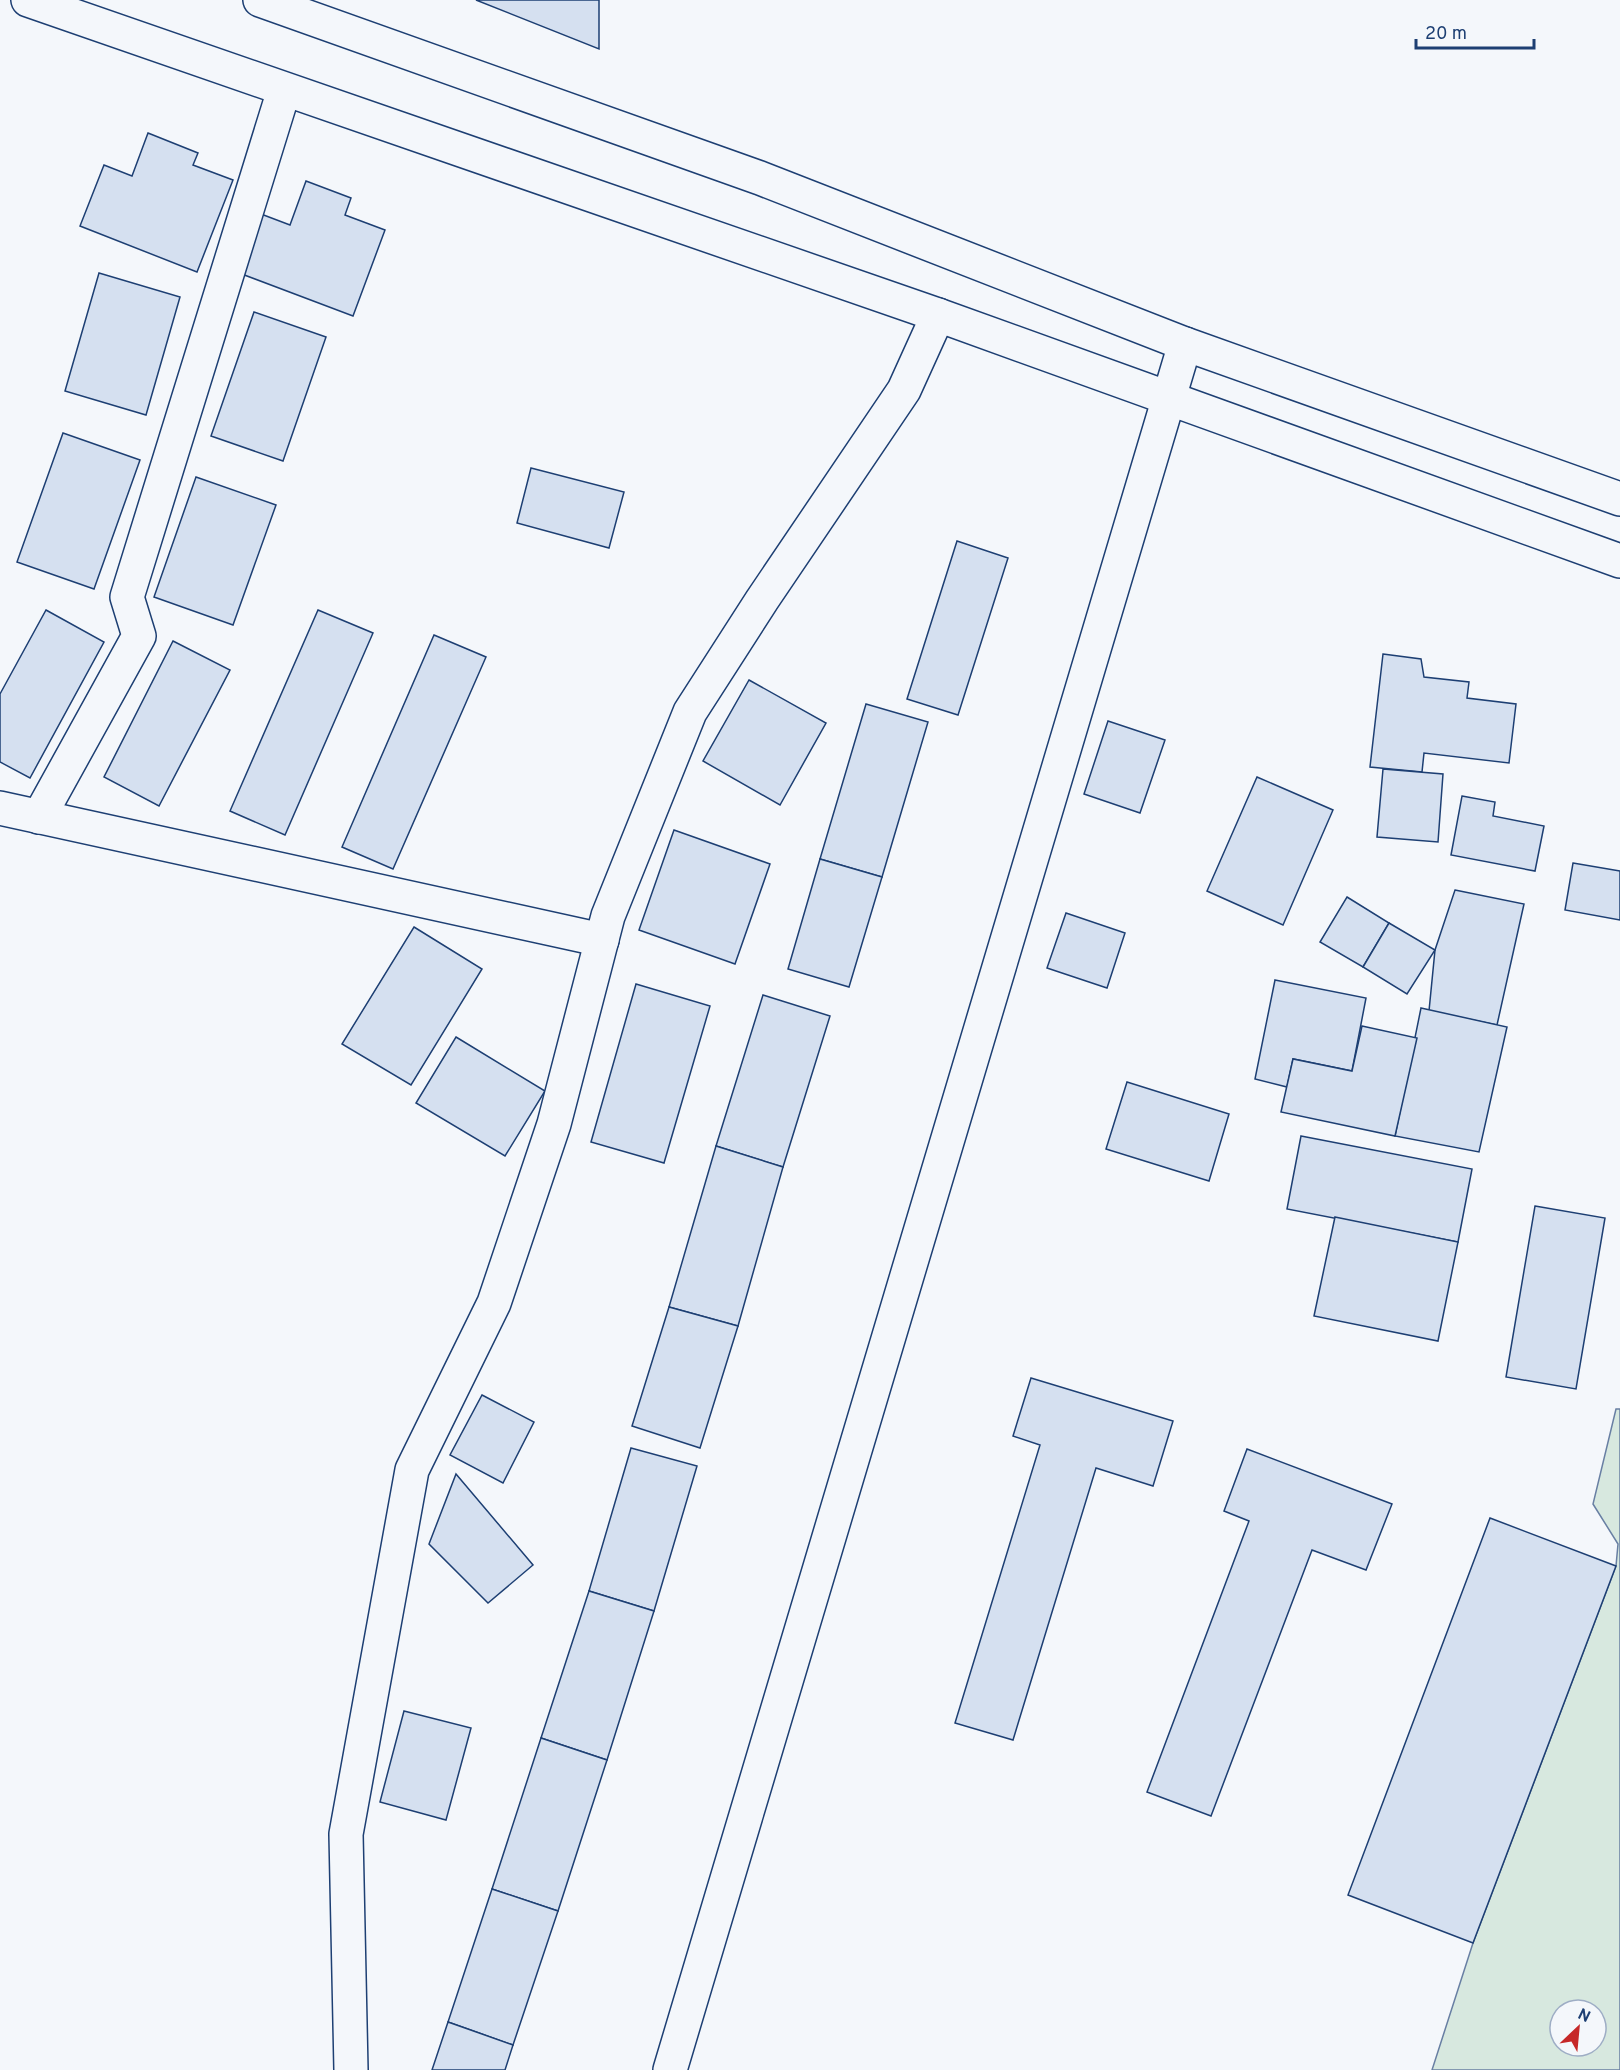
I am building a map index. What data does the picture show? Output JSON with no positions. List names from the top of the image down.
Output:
{
  "scale_bar": "20 m",
  "north": "top right"
}
